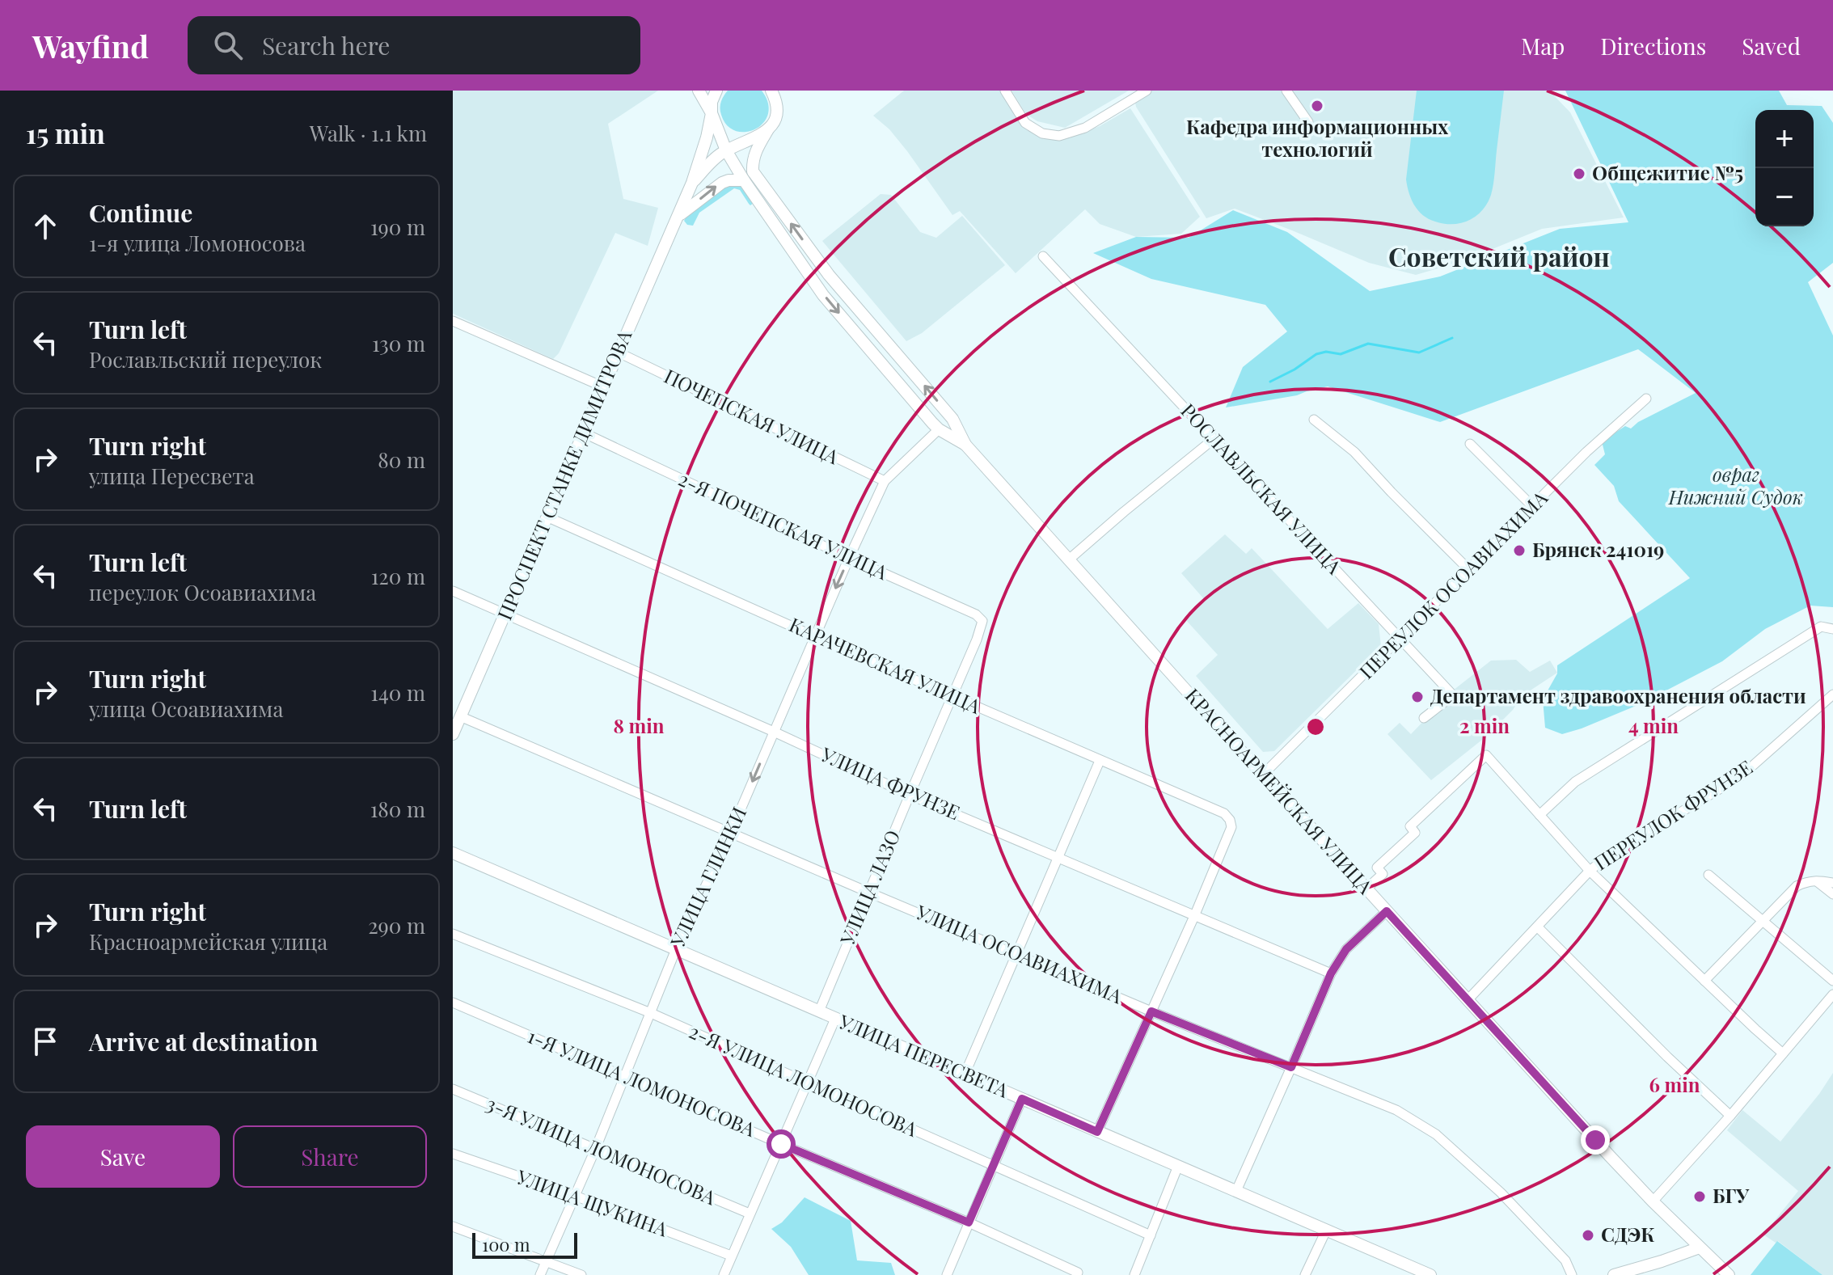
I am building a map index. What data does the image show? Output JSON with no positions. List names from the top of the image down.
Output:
{
  "streets": {
    "main road": ["ПРОСПЕКТ СТАНКЕ ДИМИТРОВА", "КРАСНОАРМЕЙСКАЯ УЛИЦА", "УЛИЦА ПЕРЕСВЕТА"],
    "street": [
      "ПОЧЕПСКАЯ УЛИЦА",
      "РОСЛАВЛЬСКАЯ УЛИЦА",
      "2-Я ПОЧЕПСКАЯ УЛИЦА",
      "ПЕРЕУЛОК ОСОАВИАХИМА",
      "КАРАЧЕВСКАЯ УЛИЦА",
      "УЛИЦА ФРУНЗЕ",
      "ПЕРЕУЛОК ФРУНЗЕ",
      "УЛИЦА ГЛИНКИ",
      "УЛИЦА ЛАЗО",
      "УЛИЦА ОСОАВИАХИМА",
      "2-Я УЛИЦА ЛОМОНОСОВА",
      "1-Я УЛИЦА ЛОМОНОСОВА",
      "3-Я УЛИЦА ЛОМОНОСОВА",
      "УЛИЦА ЩУКИНА"
    ]
  },
  "crossings": [
    ["ПОЧЕПСКАЯ УЛИЦА", "ПРОСПЕКТ СТАНКЕ ДИМИТРОВА"],
    ["ПОЧЕПСКАЯ УЛИЦА", "УЛИЦА ГЛИНКИ"],
    ["ПРОСПЕКТ СТАНКЕ ДИМИТРОВА", "2-Я ПОЧЕПСКАЯ УЛИЦА"],
    ["ПРОСПЕКТ СТАНКЕ ДИМИТРОВА", "КАРАЧЕВСКАЯ УЛИЦА"],
    ["ПРОСПЕКТ СТАНКЕ ДИМИТРОВА", "УЛИЦА ФРУНЗЕ"],
    ["ПРОСПЕКТ СТАНКЕ ДИМИТРОВА", "УЛИЦА ОСОАВИАХИМА"],
    ["РОСЛАВЛЬСКАЯ УЛИЦА", "ПЕРЕУЛОК ОСОАВИАХИМА"],
    ["2-Я ПОЧЕПСКАЯ УЛИЦА", "УЛИЦА ГЛИНКИ"],
    ["2-Я ПОЧЕПСКАЯ УЛИЦА", "УЛИЦА ЛАЗО"],
    ["ПЕРЕУЛОК ОСОАВИАХИМА", "КРАСНОАРМЕЙСКАЯ УЛИЦА"],
    ["КАРАЧЕВСКАЯ УЛИЦА", "УЛИЦА ФРУНЗЕ"],
    ["КАРАЧЕВСКАЯ УЛИЦА", "УЛИЦА ГЛИНКИ"],
    ["КАРАЧЕВСКАЯ УЛИЦА", "УЛИЦА ЛАЗО"],
    ["УЛИЦА ФРУНЗЕ", "УЛИЦА ГЛИНКИ"],
    ["УЛИЦА ФРУНЗЕ", "УЛИЦА ЛАЗО"],
    ["КРАСНОАРМЕЙСКАЯ УЛИЦА", "ПЕРЕУЛОК ФРУНЗЕ"],
    ["УЛИЦА ГЛИНКИ", "УЛИЦА ОСОАВИАХИМА"],
    ["УЛИЦА ГЛИНКИ", "УЛИЦА ПЕРЕСВЕТА"],
    ["УЛИЦА ГЛИНКИ", "2-Я УЛИЦА ЛОМОНОСОВА"],
    ["УЛИЦА ГЛИНКИ", "1-Я УЛИЦА ЛОМОНОСОВА"],
    ["УЛИЦА ГЛИНКИ", "3-Я УЛИЦА ЛОМОНОСОВА"],
    ["УЛИЦА ГЛИНКИ", "УЛИЦА ЩУКИНА"],
    ["УЛИЦА ЛАЗО", "УЛИЦА ОСОАВИАХИМА"],
    ["УЛИЦА ЛАЗО", "УЛИЦА ПЕРЕСВЕТА"]
  ],
  "districts": ["Советский район"],
  "parks": ["овраг Нижний Судок"],
  "places": [
    "Кафедра информационных технологий",
    "Общежитие №5",
    "Брянск 241019",
    "Департамент здравоохранения области",
    "БГУ",
    "СДЭК"
  ],
  "scale_bar": "100 m",
  "page": {
    "header": "Wayfind",
    "search": "Search here",
    "nav": ["Map", "Directions", "Saved"],
    "heading": ["15 min", "Walk · 1.1 km"],
    "map_buttons": ["+", "−"],
    "list": [
      ["Continue", "1-я улица Ломоносова", "190 m"],
      ["Turn left", "Рославльский переулок", "130 m"],
      ["Turn right", "улица Пересвета", "80 m"],
      ["Turn left", "переулок Осоавиахима", "120 m"],
      ["Turn right", "улица Осоавиахима", "140 m"],
      ["Turn left", "180 m"],
      ["Turn right", "Красноармейская улица", "290 m"],
      "Arrive at destination"
    ],
    "buttons": ["Save", "Share"],
    "scale": "100 m"
  },
  "rings": [
    "2 min",
    "4 min",
    "8 min",
    "6 min"
  ]
}
